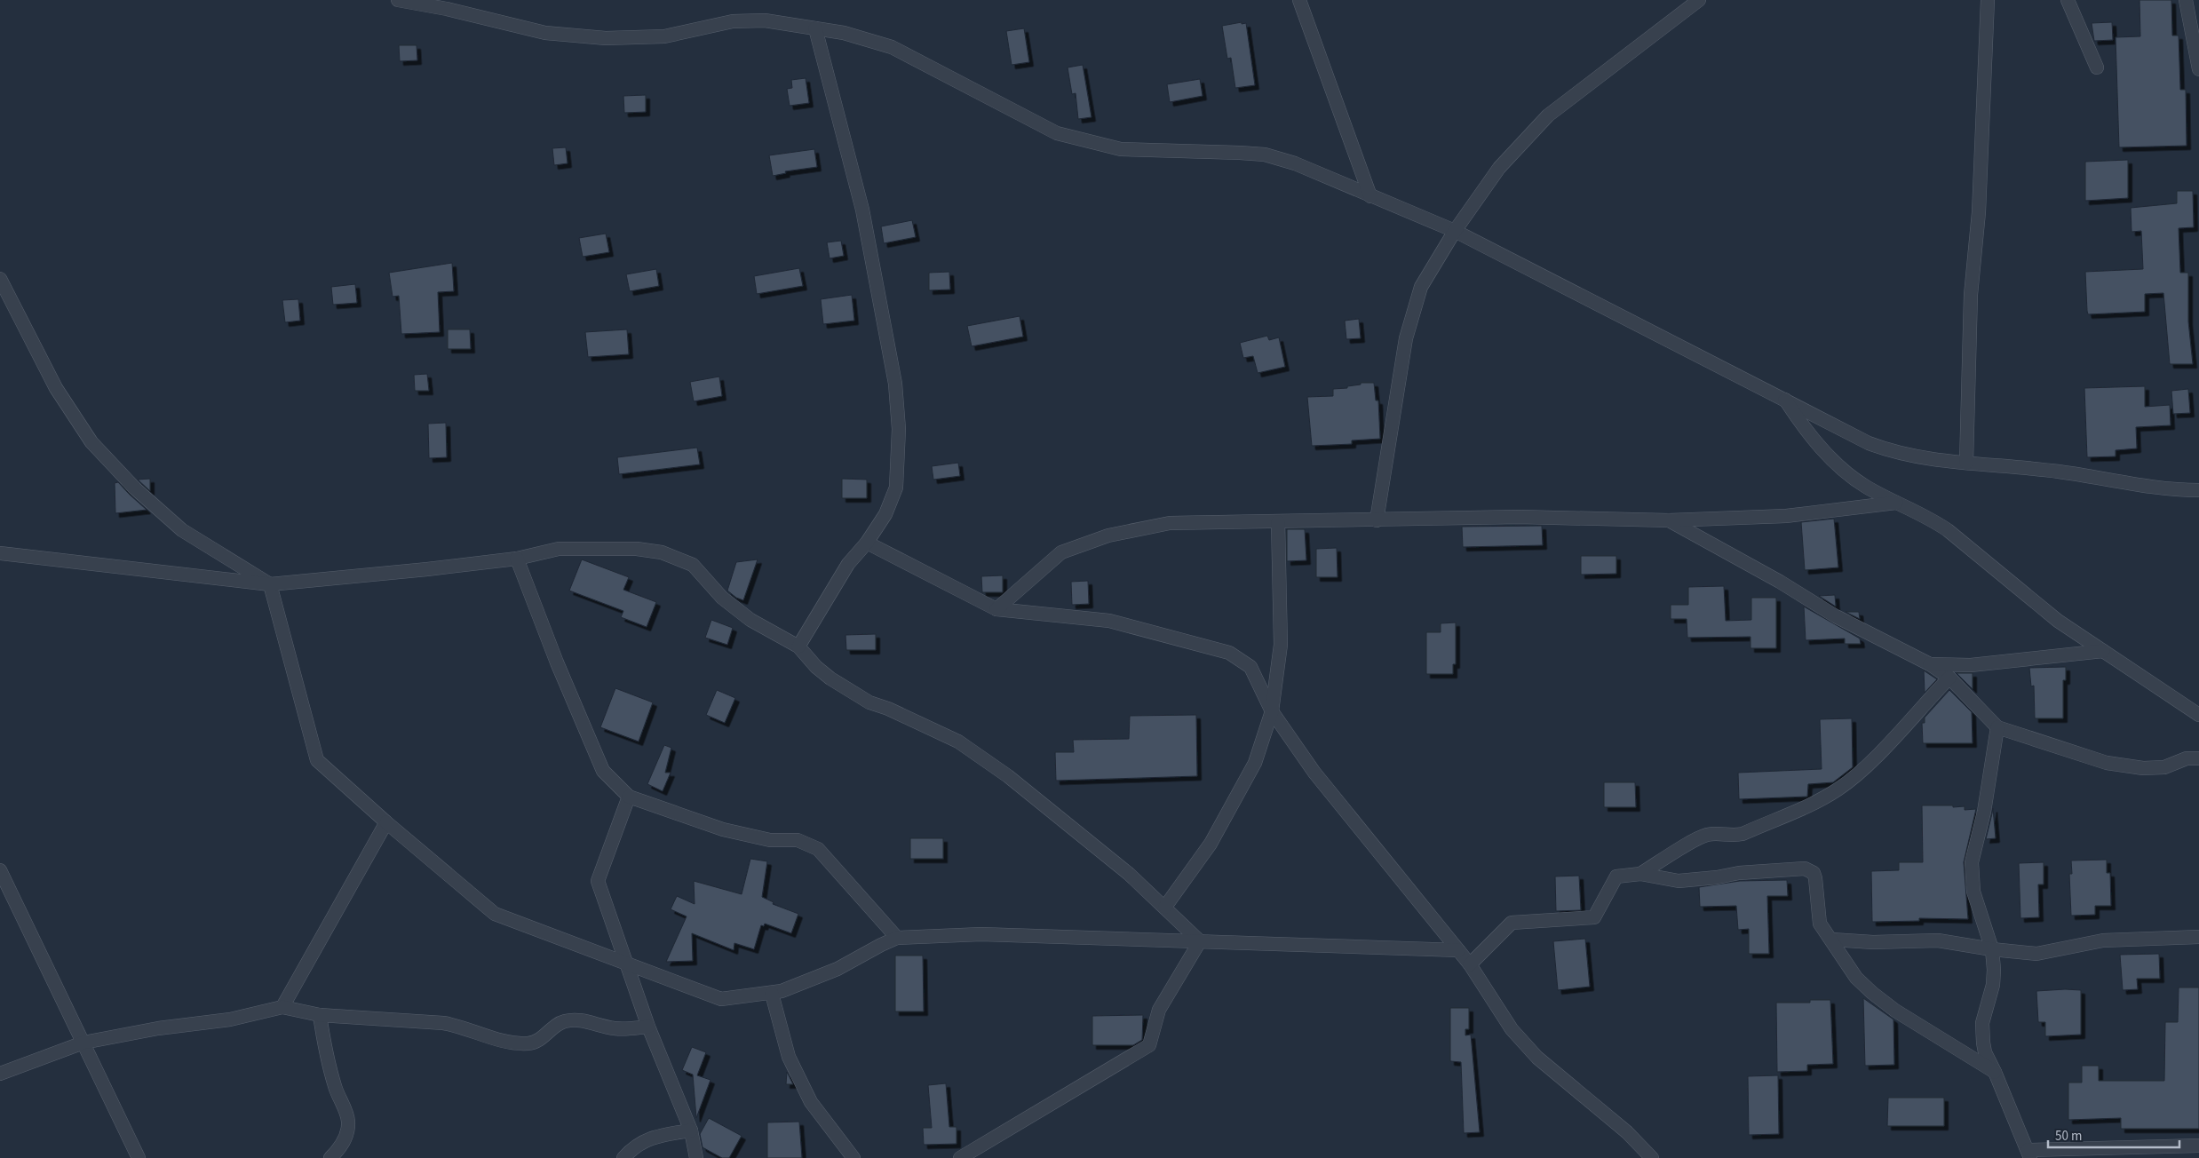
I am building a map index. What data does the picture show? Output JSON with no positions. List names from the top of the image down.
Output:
{
  "scale_bar": "50 m"
}
